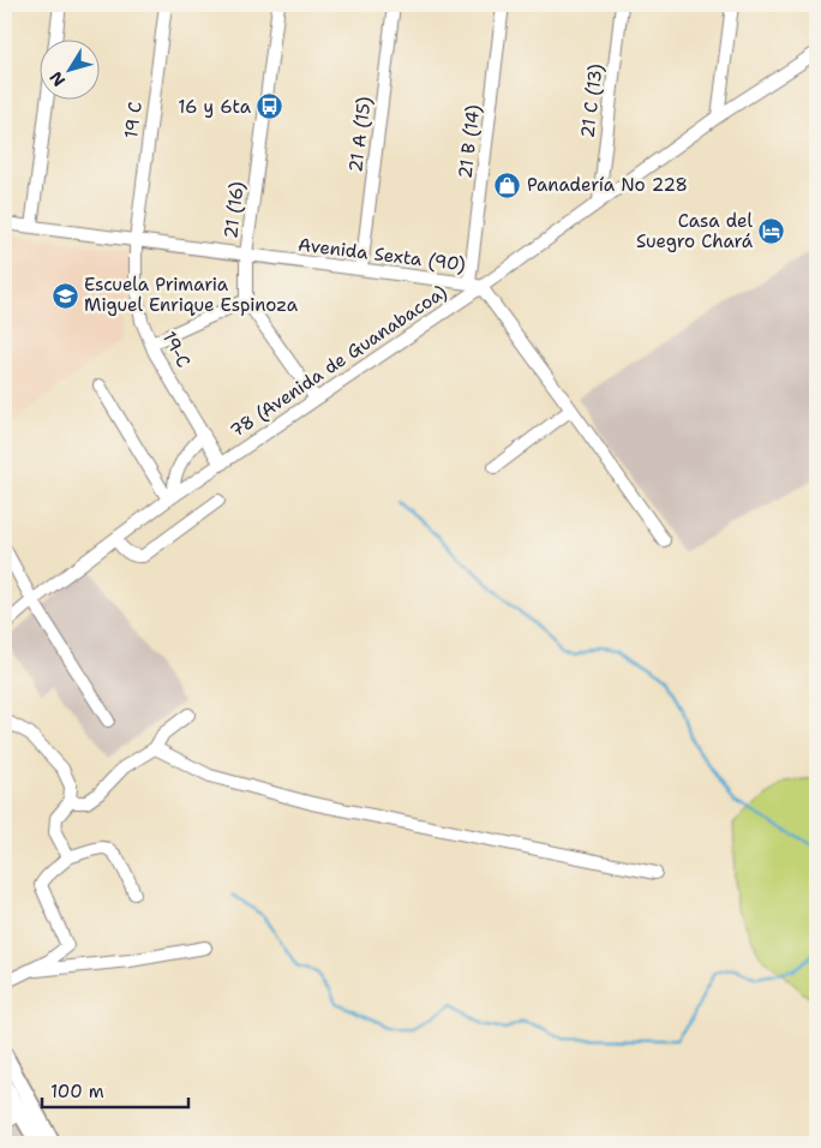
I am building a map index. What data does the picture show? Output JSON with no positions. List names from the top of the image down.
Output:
{
  "streets": {
    "street": [
      "21 C (13)",
      "19 C",
      "21 A (15)",
      "21 B (14)",
      "21 (16)",
      "Avenida Sexta (90)",
      "19-C",
      "78 (Avenida de Guanabacoa)"
    ]
  },
  "crossings": [
    ["21 C (13)", "78 (Avenida de Guanabacoa)"],
    ["19 C", "Avenida Sexta (90)"],
    ["19 C", "19-C"],
    ["21 A (15)", "Avenida Sexta (90)"],
    ["21 B (14)", "Avenida Sexta (90)"],
    ["21 B (14)", "78 (Avenida de Guanabacoa)"],
    ["21 (16)", "Avenida Sexta (90)"],
    ["Avenida Sexta (90)", "19-C"],
    ["Avenida Sexta (90)", "78 (Avenida de Guanabacoa)"],
    ["19-C", "78 (Avenida de Guanabacoa)"]
  ],
  "places": {
    "bus stop": ["16 y 6ta"],
    "shop": ["Panadería No 228"],
    "hotel": ["Casa del Suegro Chará"],
    "school or university": ["Escuela Primaria Miguel Enrique Espinoza"]
  },
  "scale_bar": "100 m",
  "north": "bottom left"
}
